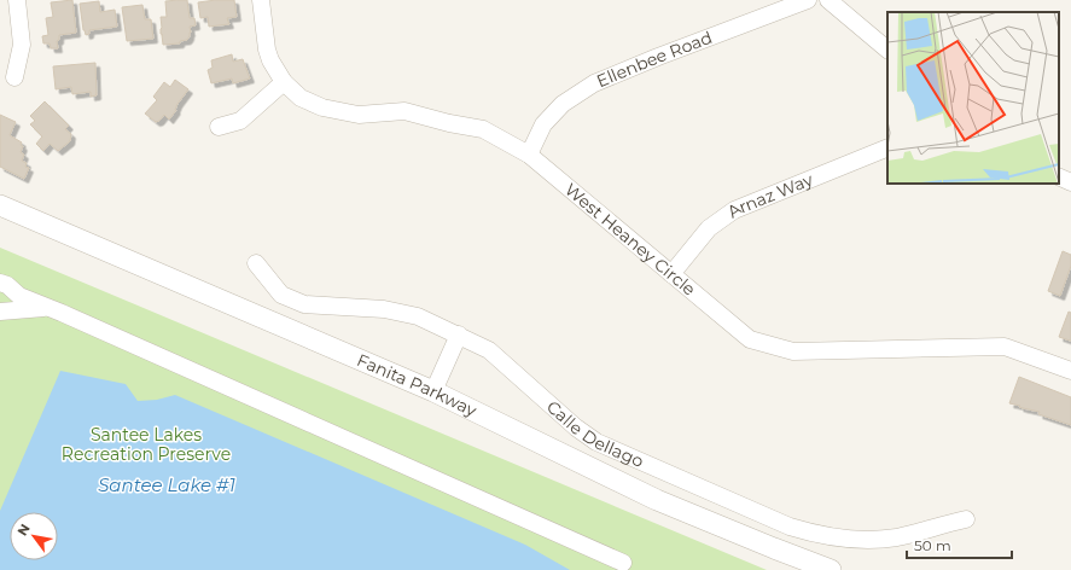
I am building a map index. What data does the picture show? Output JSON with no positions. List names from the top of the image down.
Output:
{
  "streets": {
    "street": [
      "Ellenbee Road",
      "Arnaz Way",
      "West Heaney Circle",
      "Fanita Parkway",
      "Calle Dellago"
    ]
  },
  "crossings": [
    ["Ellenbee Road", "West Heaney Circle"],
    ["Arnaz Way", "West Heaney Circle"]
  ],
  "water": ["Santee Lake #1"],
  "parks": ["Santee Lakes Recreation Preserve"],
  "scale_bar": "50 m",
  "north": "top left"
}
